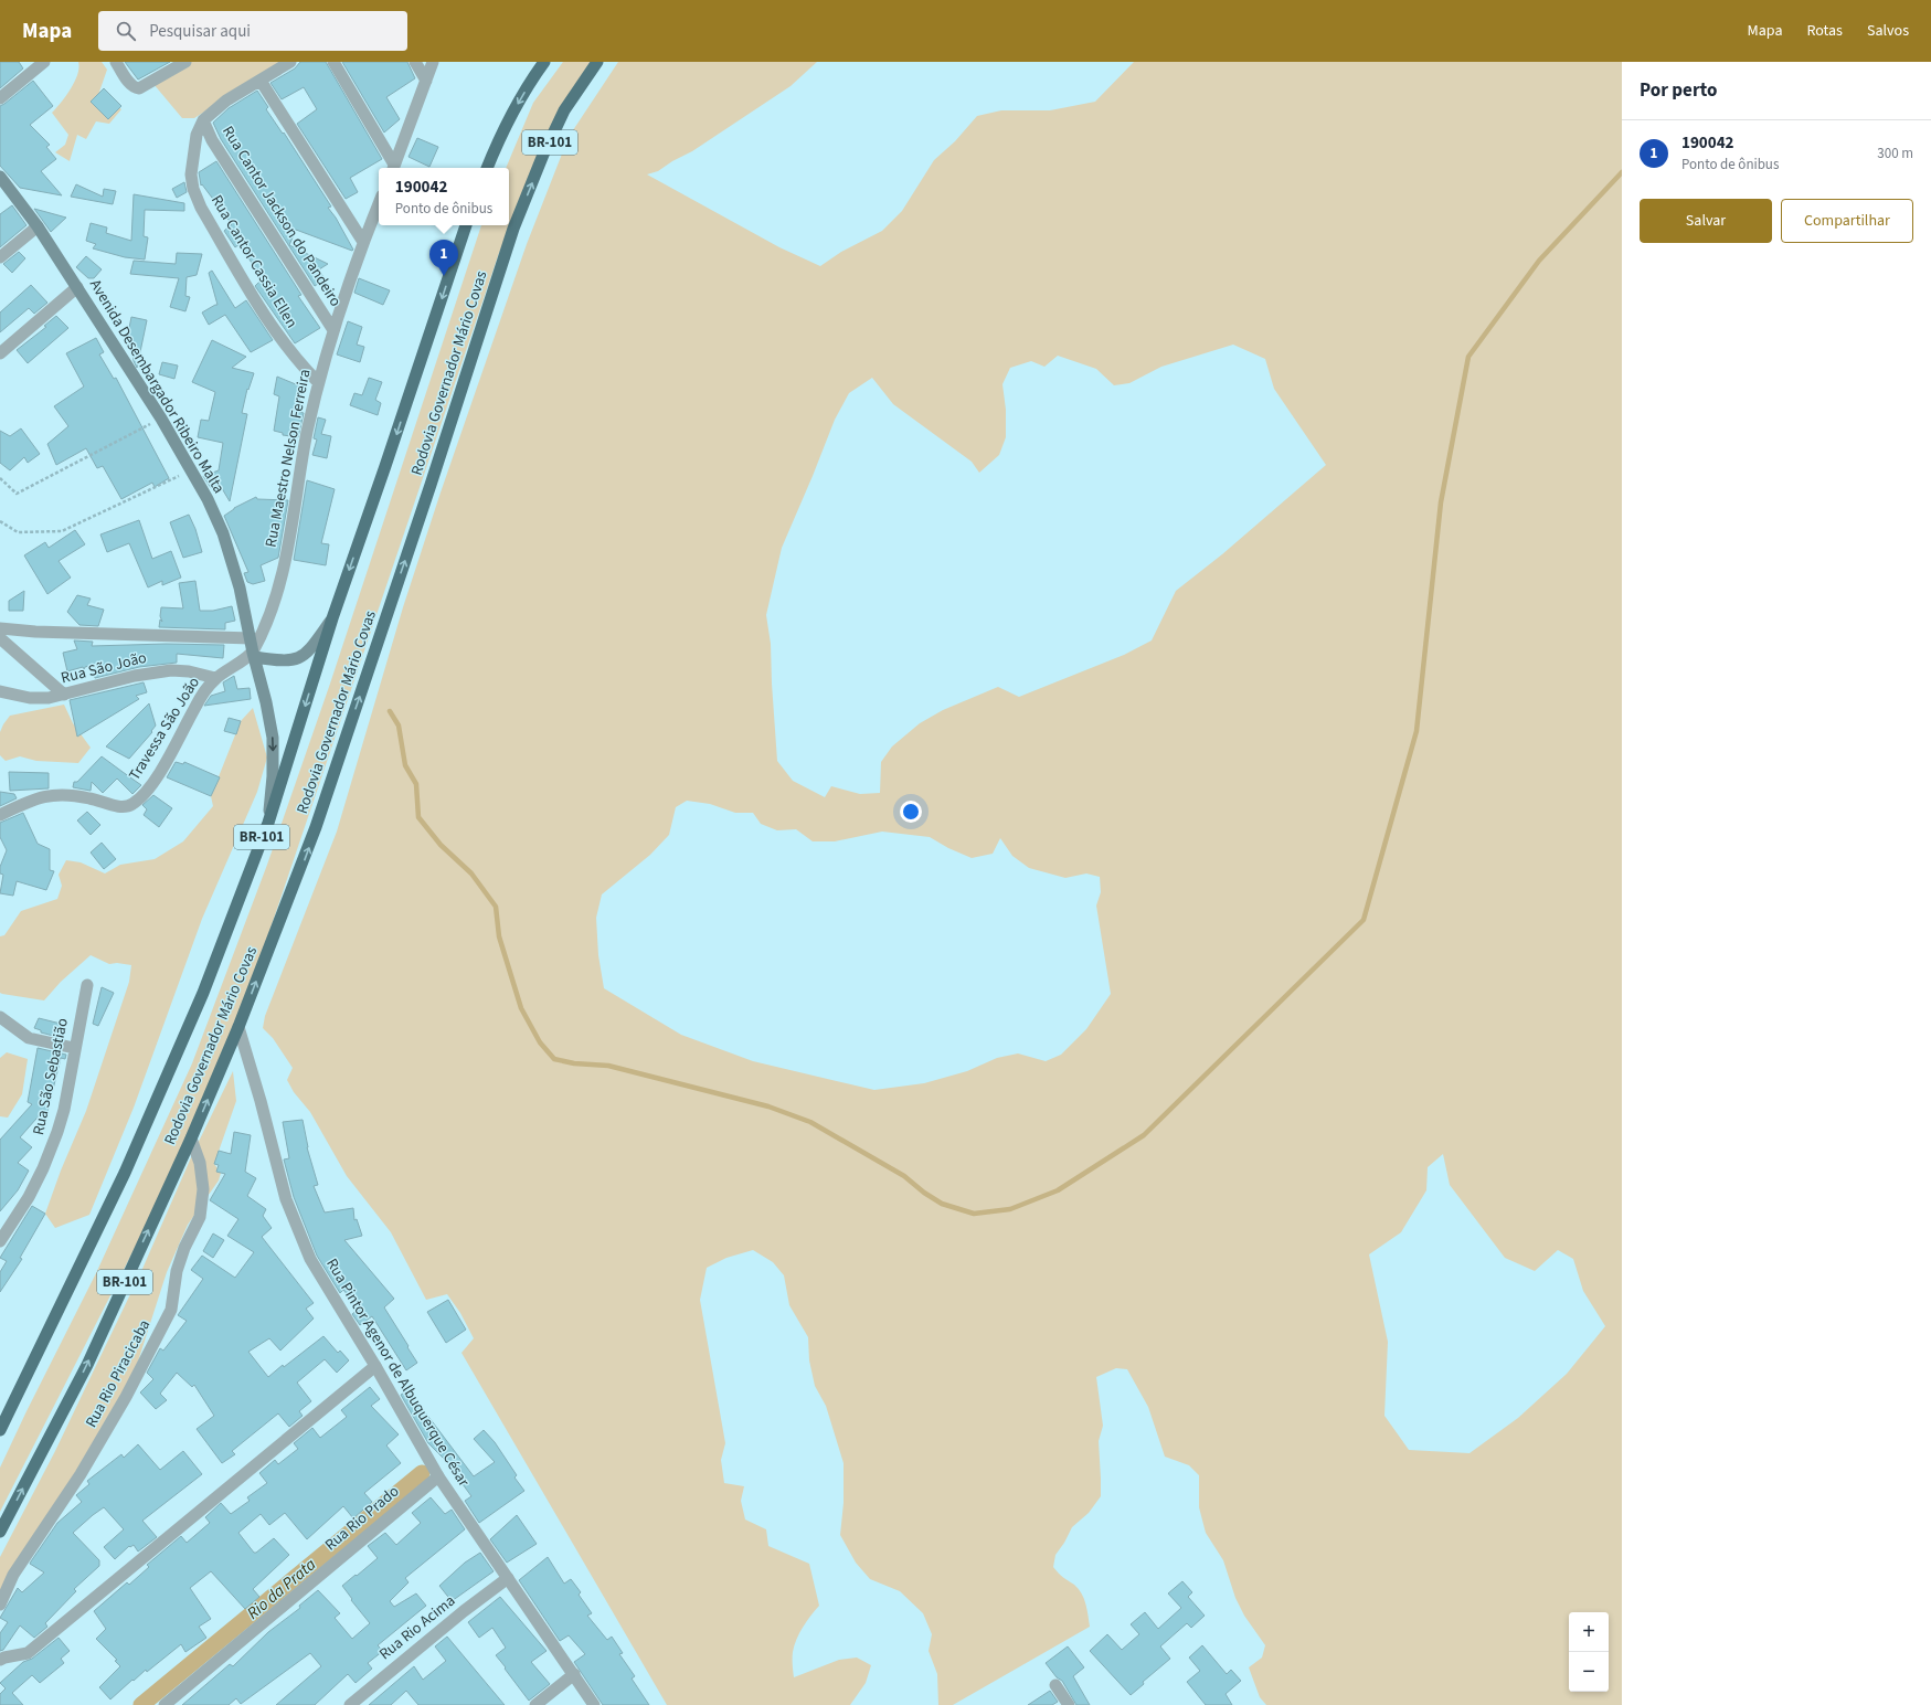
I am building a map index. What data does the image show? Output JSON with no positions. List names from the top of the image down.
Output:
{
  "streets": {
    "highway": ["BR-101", "Rodovia Governador Mário Covas"],
    "main road": ["Avenida Desembargador Ribeiro Malta"],
    "street": [
      "Rua Cantor Jackson do Pandeiro",
      "Rua Cantor Cassia Ellen",
      "Rua Maestro Nelson Ferreira",
      "Rua São João",
      "Travessa São João",
      "Rua São Sebastião",
      "Rua Pintor Agenor de Albuquerque César",
      "Rua Rio Piracicaba",
      "Rua Rio Prado",
      "Rua Rio Acima"
    ]
  },
  "crossings": [
    ["Rua Cantor Jackson do Pandeiro", "Rua Cantor Cassia Ellen"],
    ["Rua Cantor Jackson do Pandeiro", "Rua Maestro Nelson Ferreira"],
    ["Rua Cantor Cassia Ellen", "Rua Maestro Nelson Ferreira"],
    ["Rodovia Governador Mário Covas", "Avenida Desembargador Ribeiro Malta"],
    ["Rodovia Governador Mário Covas", "Rua Pintor Agenor de Albuquerque César"],
    ["Rodovia Governador Mário Covas", "Rua Rio Piracicaba"],
    ["Avenida Desembargador Ribeiro Malta", "Rua Maestro Nelson Ferreira"],
    ["Avenida Desembargador Ribeiro Malta", "Travessa São João"],
    ["Rua Maestro Nelson Ferreira", "Travessa São João"],
    ["Rua São João", "Travessa São João"],
    ["Rua Pintor Agenor de Albuquerque César", "Rua Rio Prado"],
    ["Rua Pintor Agenor de Albuquerque César", "Rua Rio Acima"]
  ],
  "water": ["Rio da Prata"],
  "page": {
    "header": "Mapa",
    "search": "Pesquisar aqui",
    "nav": ["Mapa", "Rotas", "Salvos"],
    "heading": "Por perto",
    "list": [
      {
        "mark": "1",
        "name": "190042",
        "note": "Ponto de ônibus",
        "value": "300 m"
      }
    ],
    "popup": ["190042", "Ponto de ônibus"],
    "buttons": ["Salvar", "Compartilhar"],
    "pins": "1",
    "map_buttons": ["+", "−"]
  }
}
